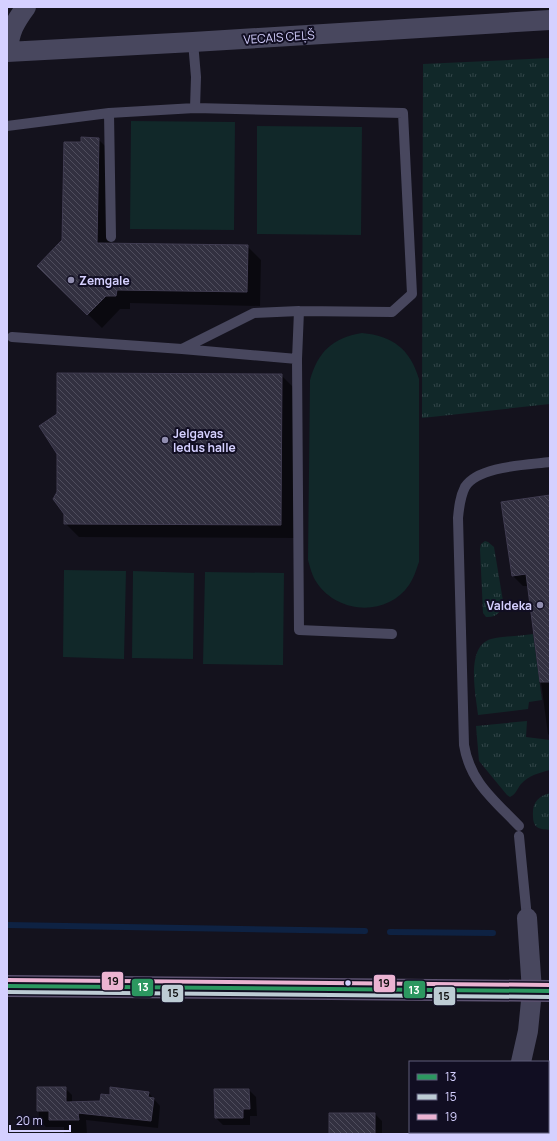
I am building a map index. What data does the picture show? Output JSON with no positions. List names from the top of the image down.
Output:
{
  "streets": {
    "street": ["VECAIS CEĻŠ"]
  },
  "places": ["Zemgale", "Jelgavas ledus halle", "Valdeka"],
  "lines": ["transit line 19", "transit line 13", "transit line 15"],
  "legend": ["13", "15", "19"],
  "scale_bar": "20 m"
}
